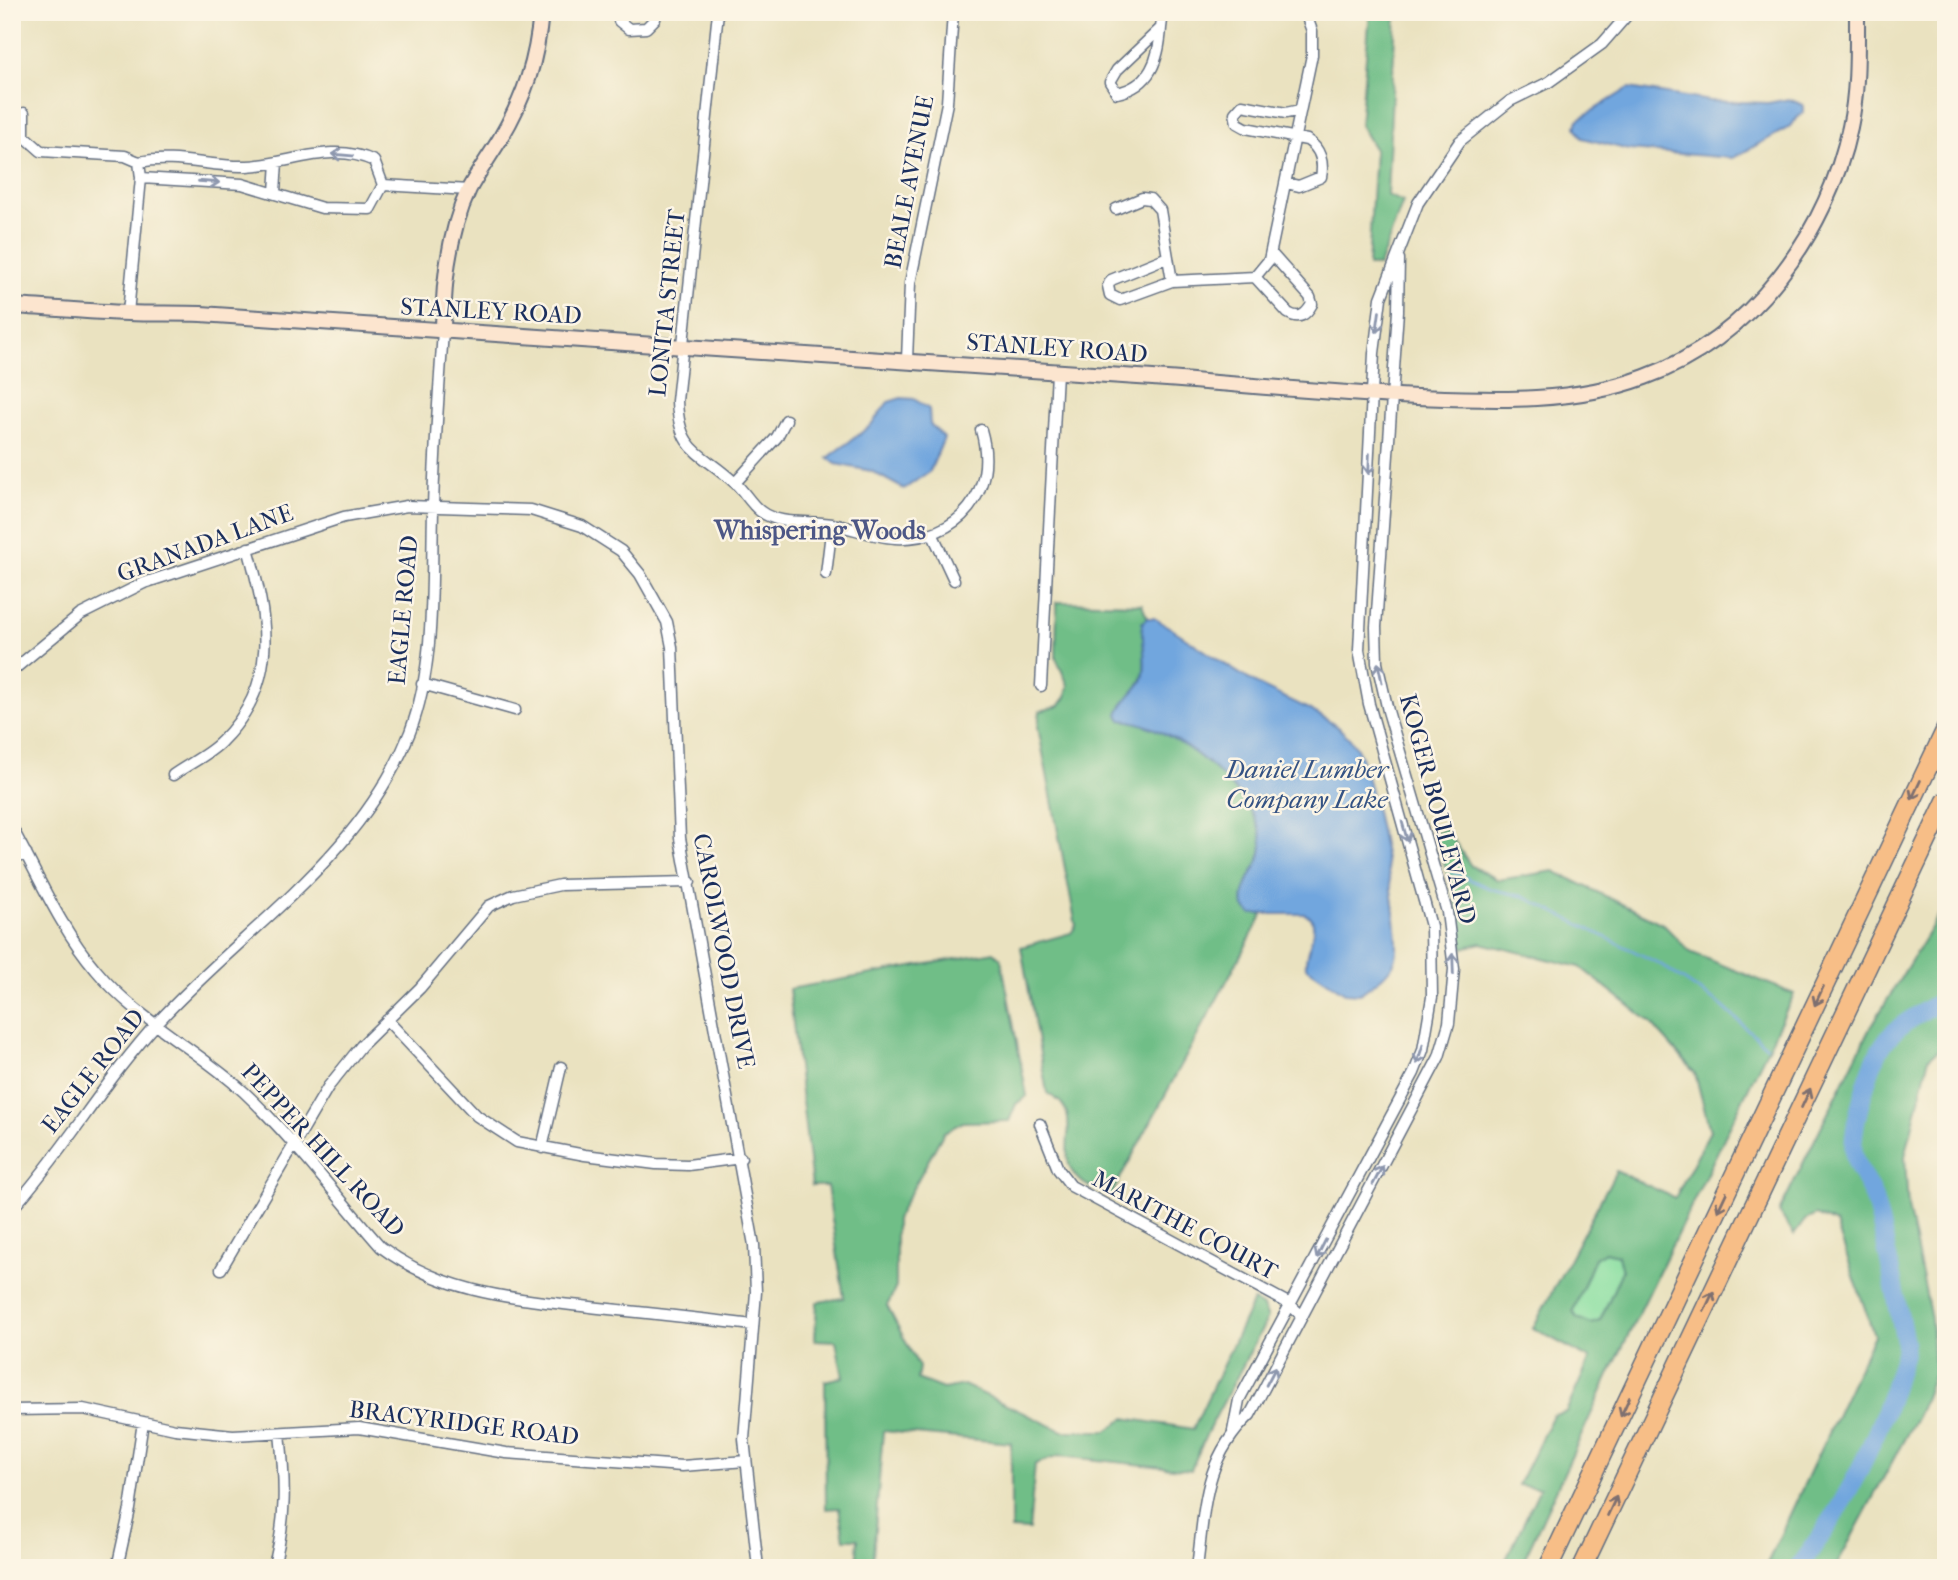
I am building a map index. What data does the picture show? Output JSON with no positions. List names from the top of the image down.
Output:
{
  "streets": {
    "street": [
      "BEALE AVENUE",
      "LONITA STREET",
      "STANLEY ROAD",
      "GRANADA LANE",
      "EAGLE ROAD",
      "KOGER BOULEVARD",
      "CAROLWOOD DRIVE",
      "PEPPER HILL ROAD",
      "MARITHE COURT",
      "BRACYRIDGE ROAD"
    ]
  },
  "crossings": [
    ["BEALE AVENUE", "STANLEY ROAD"],
    ["LONITA STREET", "STANLEY ROAD"],
    ["STANLEY ROAD", "EAGLE ROAD"],
    ["STANLEY ROAD", "KOGER BOULEVARD"],
    ["GRANADA LANE", "EAGLE ROAD"],
    ["GRANADA LANE", "CAROLWOOD DRIVE"],
    ["EAGLE ROAD", "CAROLWOOD DRIVE"],
    ["EAGLE ROAD", "PEPPER HILL ROAD"],
    ["KOGER BOULEVARD", "MARITHE COURT"],
    ["CAROLWOOD DRIVE", "PEPPER HILL ROAD"],
    ["CAROLWOOD DRIVE", "BRACYRIDGE ROAD"]
  ],
  "districts": ["Whispering Woods"],
  "water": ["Daniel Lumber Company Lake"]
}
